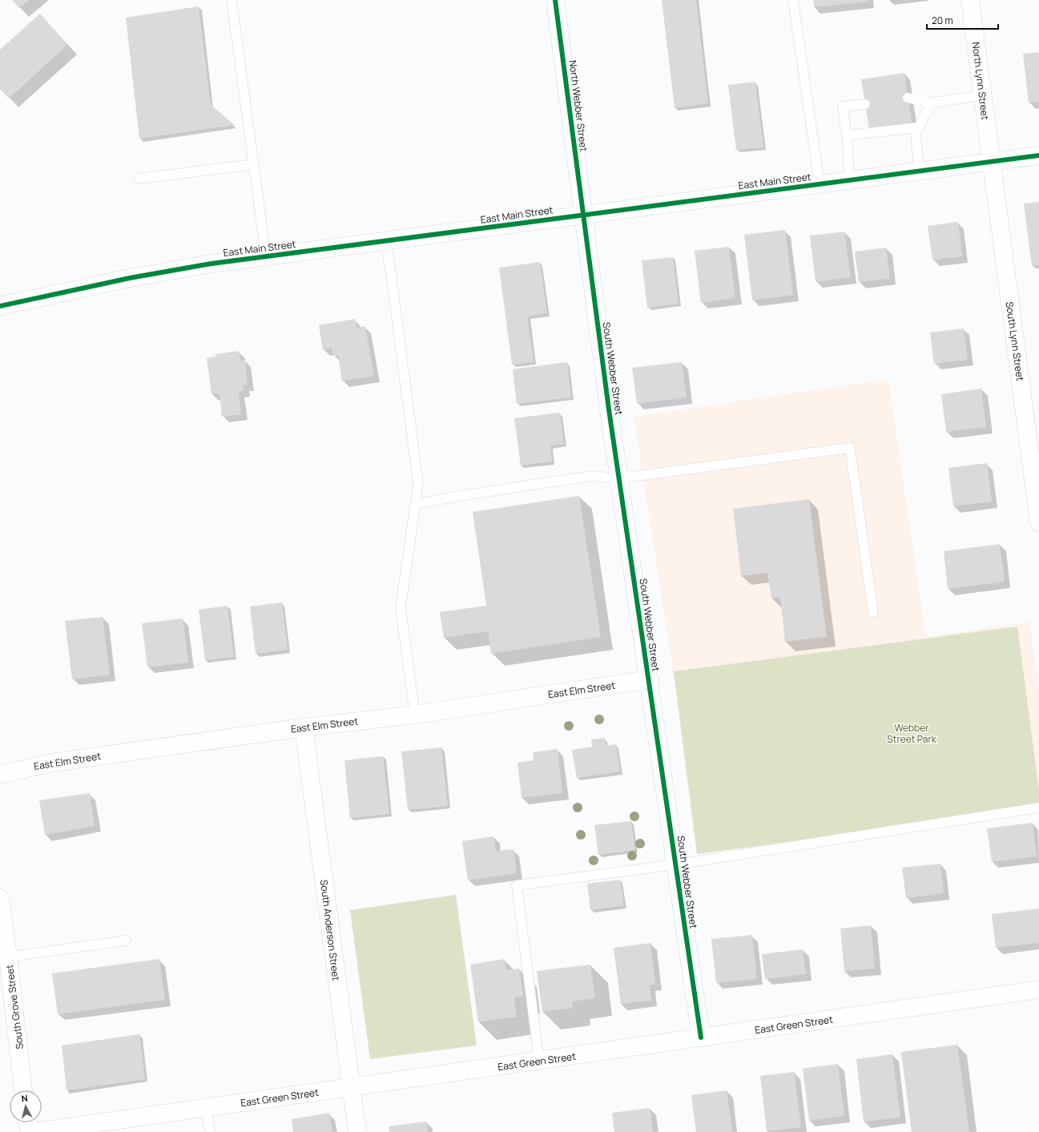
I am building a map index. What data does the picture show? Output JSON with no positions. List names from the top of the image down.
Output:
{
  "streets": {
    "street": [
      "North Lynn Street",
      "North Webber Street",
      "East Main Street",
      "South Lynn Street",
      "South Webber Street",
      "East Elm Street",
      "South Anderson Street",
      "South Grove Street",
      "East Green Street"
    ]
  },
  "crossings": [
    ["North Lynn Street", "East Main Street"],
    ["North Lynn Street", "South Lynn Street"],
    ["North Webber Street", "East Main Street"],
    ["North Webber Street", "South Webber Street"],
    ["East Main Street", "South Lynn Street"],
    ["East Main Street", "South Webber Street"],
    ["South Webber Street", "East Elm Street"],
    ["South Webber Street", "East Green Street"],
    ["East Elm Street", "South Anderson Street"],
    ["South Anderson Street", "East Green Street"]
  ],
  "parks": ["Webber Street Park"],
  "scale_bar": "20 m",
  "north": "top"
}
